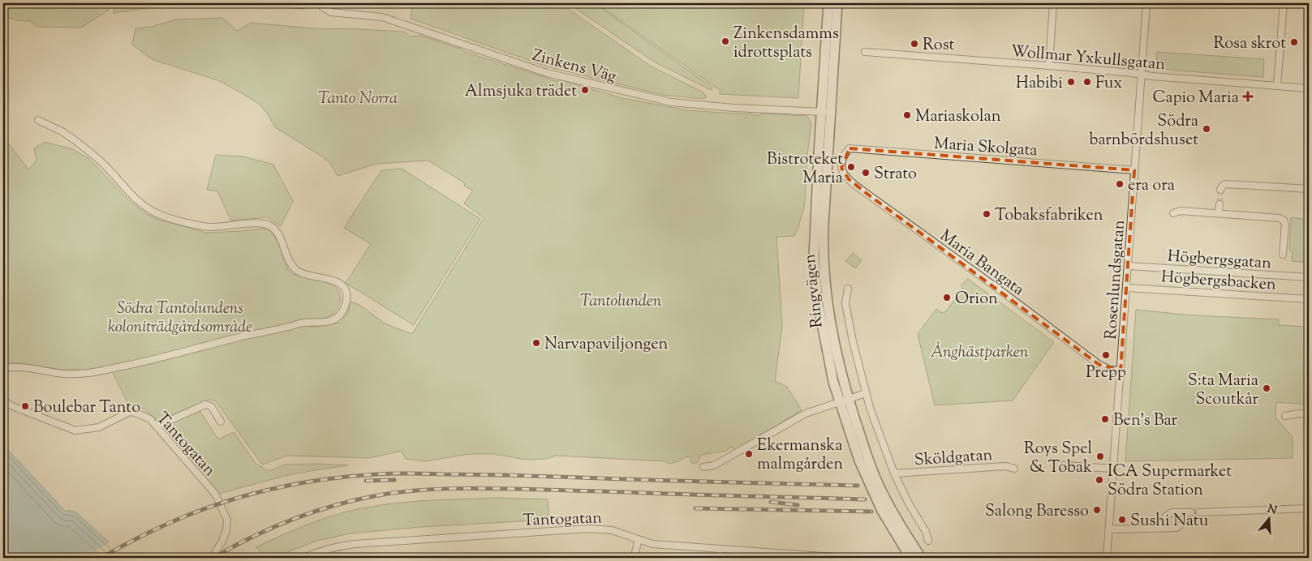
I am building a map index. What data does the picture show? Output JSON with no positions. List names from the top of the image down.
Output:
{
  "streets": {
    "main road": ["Ringvägen"],
    "street": [
      "Wollmar Yxkullsgatan",
      "Zinkens Väg",
      "Maria Skolgata",
      "Högbergsgatan",
      "Maria Bangata",
      "Rosenlundsgatan",
      "Högbergsbacken",
      "Tantogatan",
      "Sköldgatan"
    ]
  },
  "crossings": [
    ["Wollmar Yxkullsgatan", "Rosenlundsgatan"],
    ["Zinkens Väg", "Ringvägen"],
    ["Maria Skolgata", "Maria Bangata"],
    ["Maria Skolgata", "Rosenlundsgatan"],
    ["Högbergsgatan", "Rosenlundsgatan"],
    ["Maria Bangata", "Rosenlundsgatan"],
    ["Rosenlundsgatan", "Högbergsbacken"],
    ["Ringvägen", "Sköldgatan"]
  ],
  "parks": [
    "Tanto Norra",
    "Tantolunden",
    "Södra Tantolundens koloniträdgårdsområde",
    "Ånghästparken"
  ],
  "places": {
    "other": [
      "Zinkensdamms idrottsplats",
      "Rosa skrot",
      "Rost",
      "Habibi",
      "Fux",
      "Almsjuka trädet",
      "Mariaskolan",
      "Södra barnbördshuset",
      "Bistroteket Maria",
      "Strato",
      "era ora",
      "Tobaksfabriken",
      "Orion",
      "Narvapaviljongen",
      "Prepp",
      "S:ta Maria Scoutkår",
      "Boulebar Tanto",
      "Ben's Bar",
      "Ekermanska malmgården",
      "Roys Spel & Tobak",
      "ICA Supermarket Södra Station",
      "Salong Baresso",
      "Sushi Natu"
    ],
    "health": ["Capio Maria"]
  },
  "north": "top"
}
